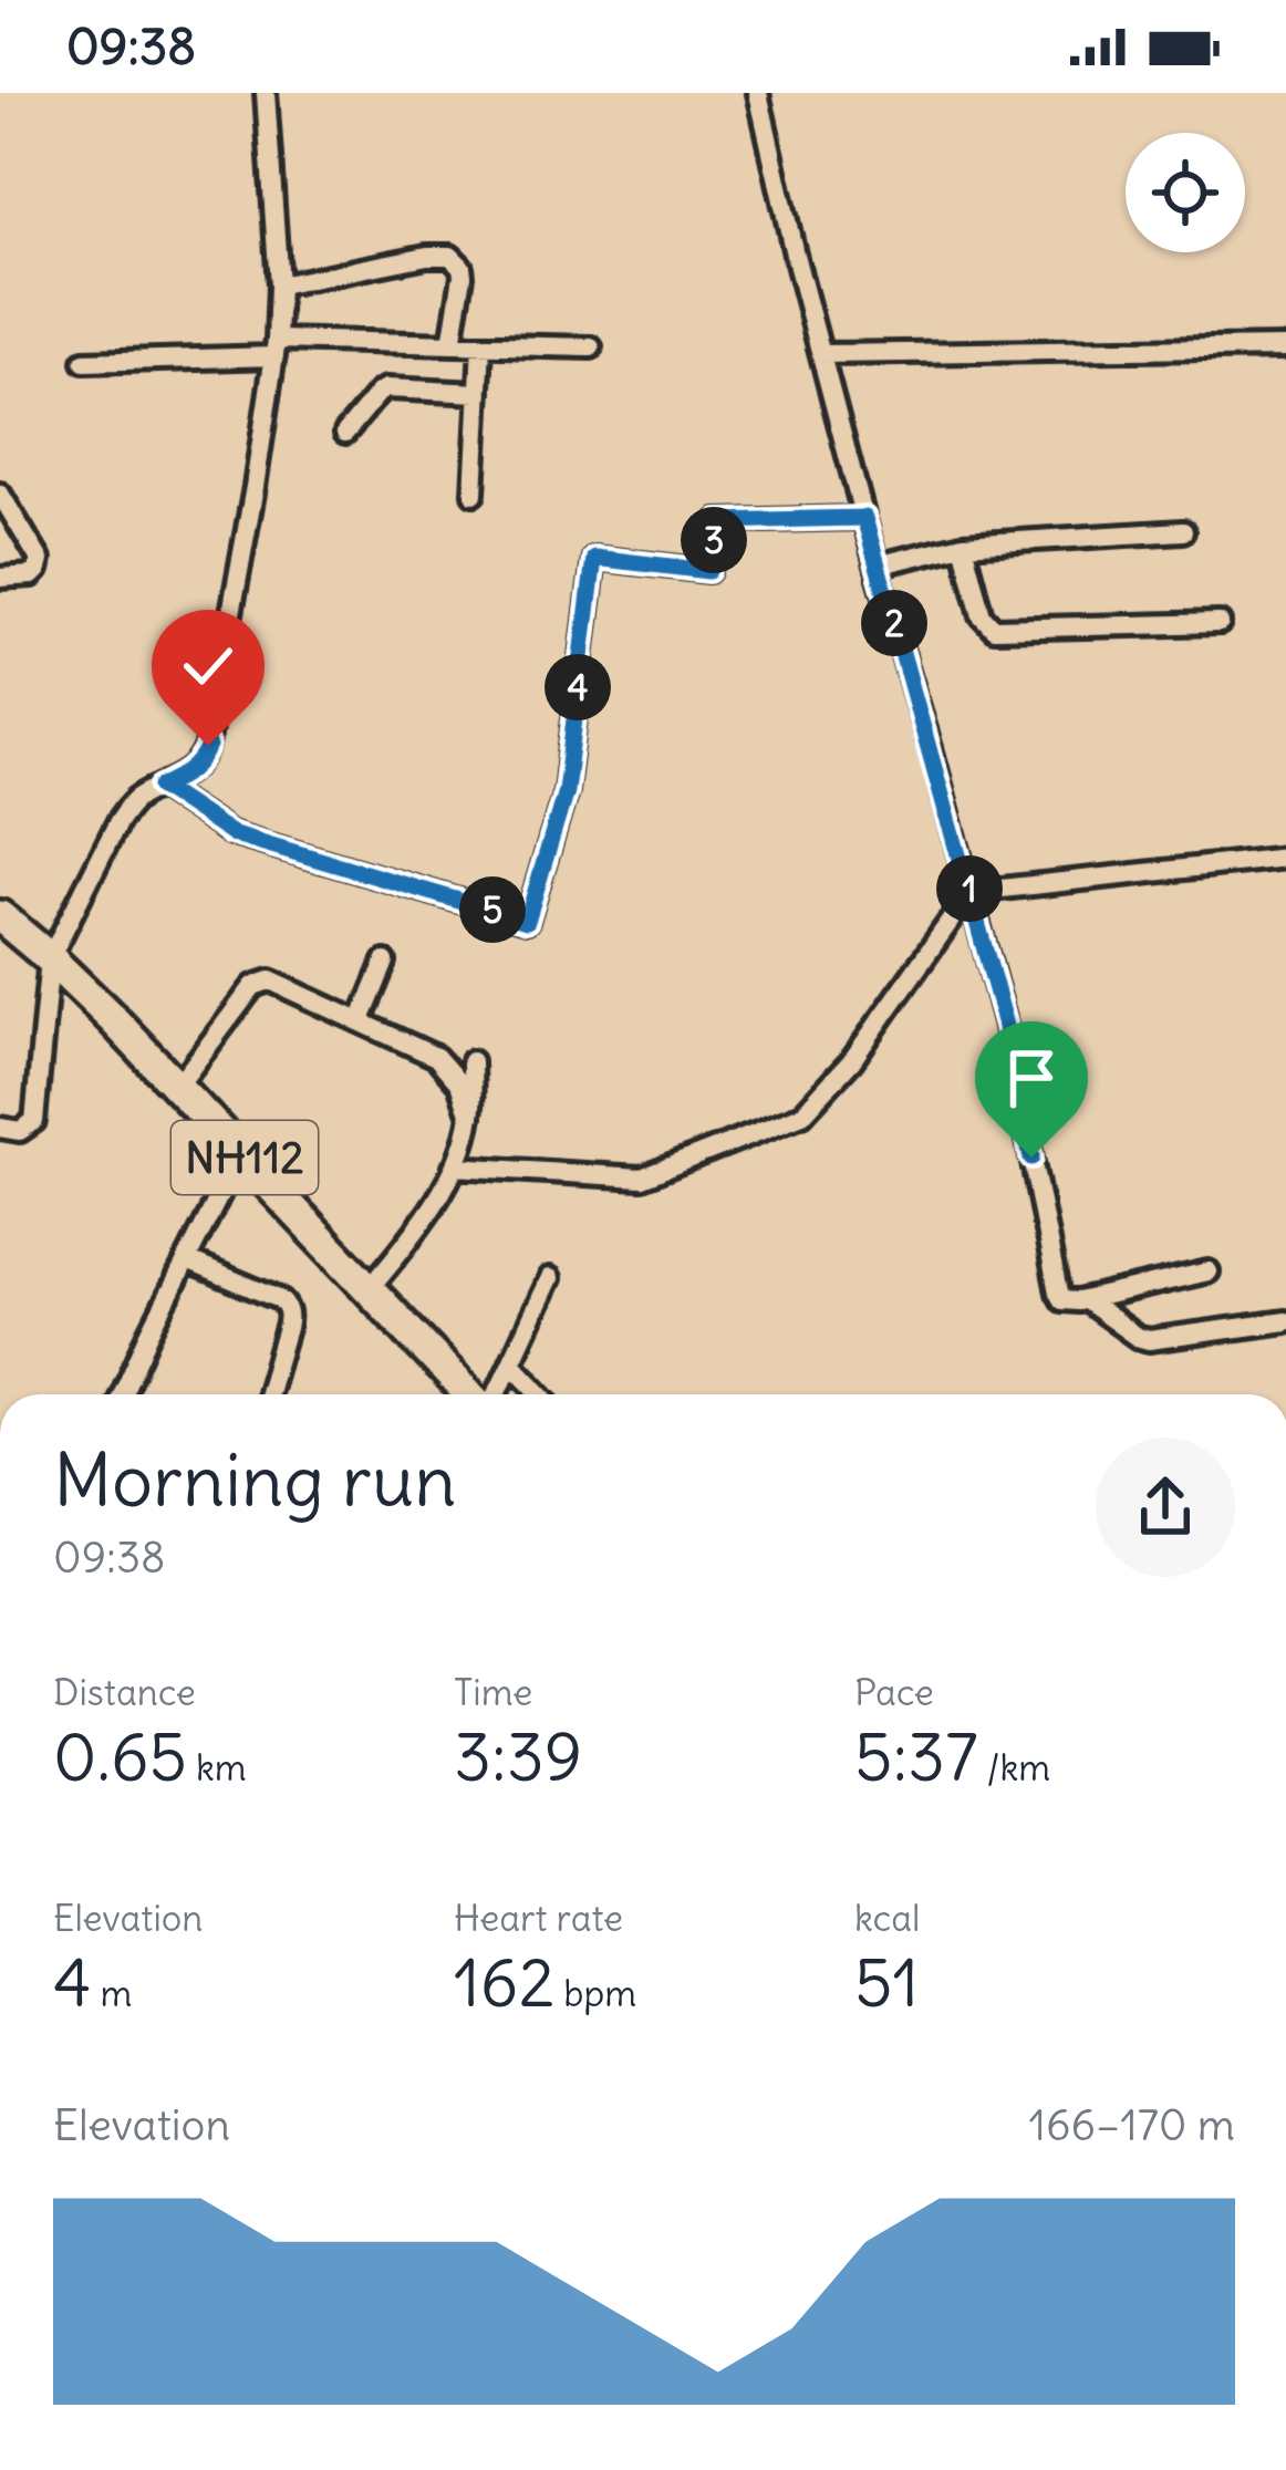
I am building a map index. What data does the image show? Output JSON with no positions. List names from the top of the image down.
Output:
{
  "streets": {
    "highway": ["NH112"]
  },
  "page": {
    "status": "09:38",
    "pins": [
      "3",
      "2",
      "4",
      "1",
      "5"
    ],
    "heading": ["Morning run", "09:38"],
    "stats": [
      ["Distance", "0.65 km"],
      ["Time", "3:39"],
      ["Pace", "5:37 /km"],
      ["Elevation", "4 m"],
      ["Heart rate", "162 bpm"],
      ["kcal", "51"]
    ],
    "chart": ["Elevation", "166–170 m"]
  }
}
